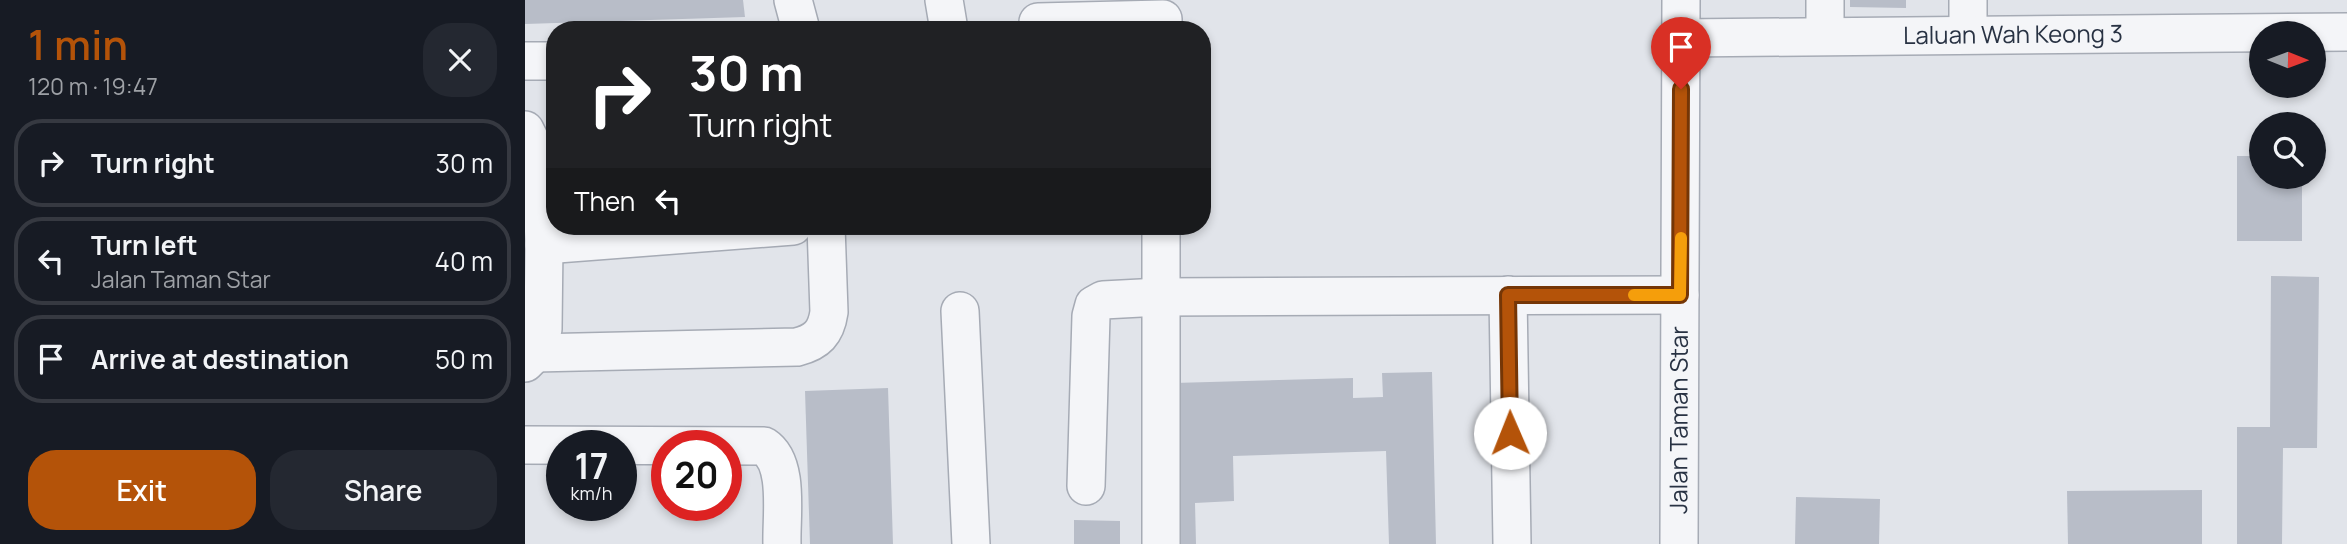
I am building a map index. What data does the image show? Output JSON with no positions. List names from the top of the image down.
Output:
{
  "streets": {
    "street": ["Laluan Wah Keong 3", "Jalan Taman Star"]
  },
  "crossings": [
    ["Laluan Wah Keong 3", "Jalan Taman Star"]
  ],
  "north": "right",
  "page": {
    "heading": ["1 min", "120 m · 19:47"],
    "turn": ["30 m", "Turn right"],
    "list": [
      {
        "name": "Turn right",
        "value": "30 m"
      },
      {
        "name": "Turn left",
        "note": "Jalan Taman Star",
        "value": "40 m"
      },
      {
        "name": "Arrive at destination",
        "value": "50 m"
      }
    ],
    "then": "Then",
    "speed": "17 km/h",
    "limit": "20",
    "buttons": ["Exit", "Share"]
  }
}
